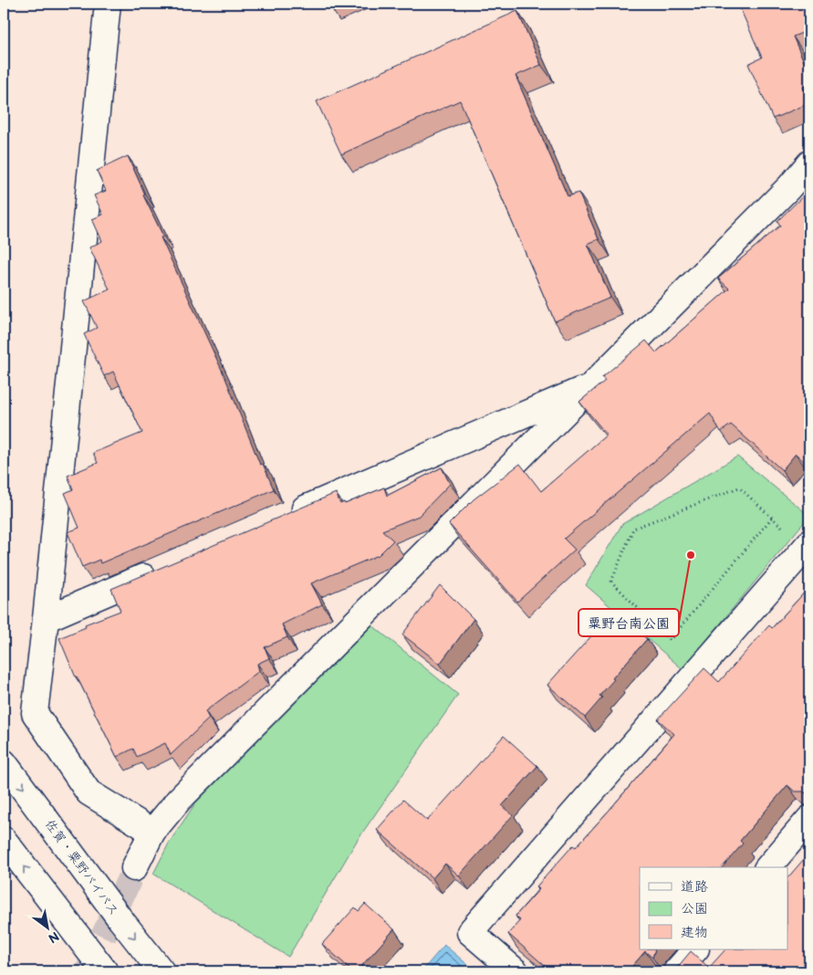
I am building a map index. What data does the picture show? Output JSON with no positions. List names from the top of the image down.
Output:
{
  "streets": {
    "main road": ["佐賀・粟野バイパス"]
  },
  "places": ["粟野台南公園"],
  "legend": ["道路", "公園", "建物"],
  "north": "bottom right"
}
